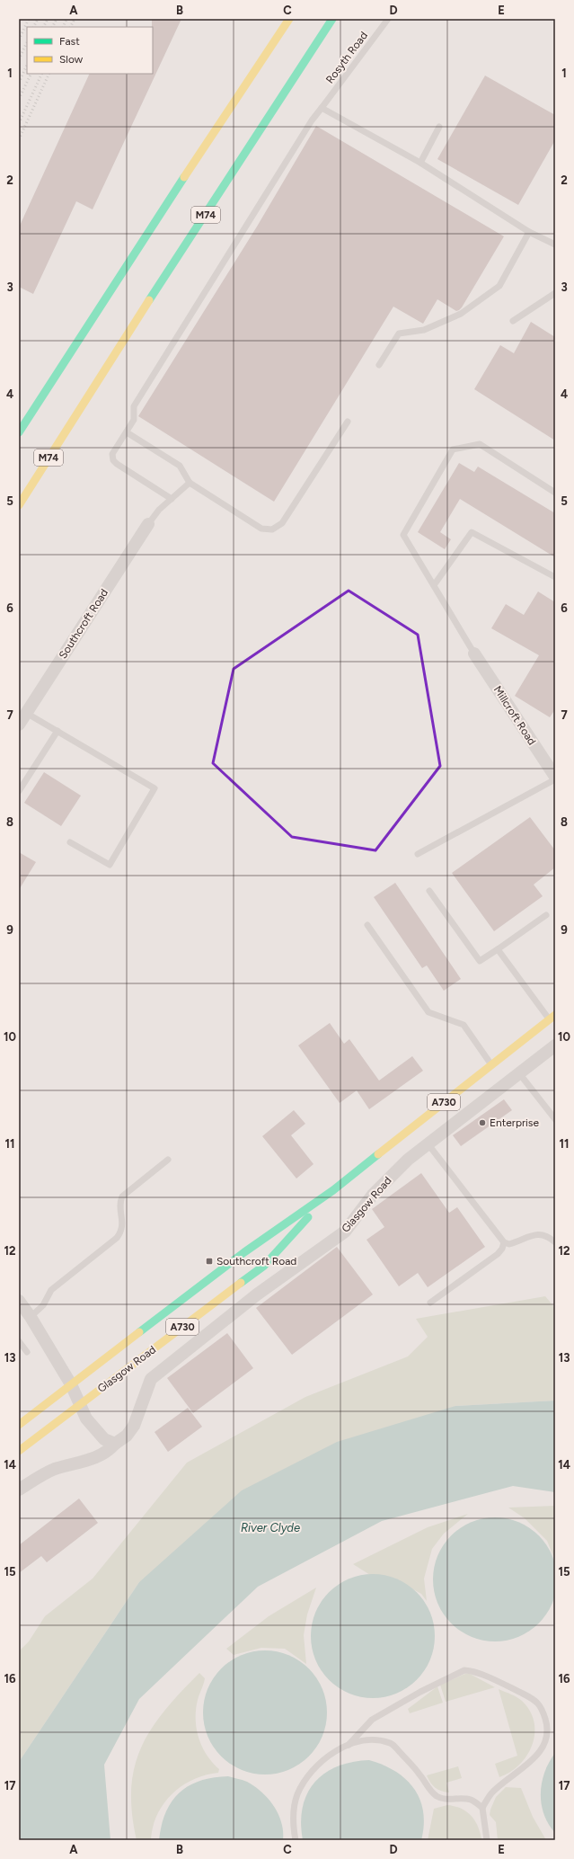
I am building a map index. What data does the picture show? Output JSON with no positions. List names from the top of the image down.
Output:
{
  "streets": {
    "main road": ["M74", "A730", "Glasgow Road"],
    "street": ["Southcroft Road", "Millcroft Road"],
    "lane": ["Rosyth Road"]
  },
  "water": ["River Clyde"],
  "places": {
    "other": ["Enterprise"],
    "transit": ["Southcroft Road"]
  },
  "legend": ["Fast", "Slow"],
  "grid": {
    "columns": [
      "A",
      "B",
      "C",
      "D",
      "E"
    ],
    "rows": [
      "1",
      "2",
      "3",
      "4",
      "5",
      "6",
      "7",
      "8",
      "9",
      "10",
      "11",
      "12",
      "13",
      "14",
      "15",
      "16",
      "17"
    ]
  }
}
